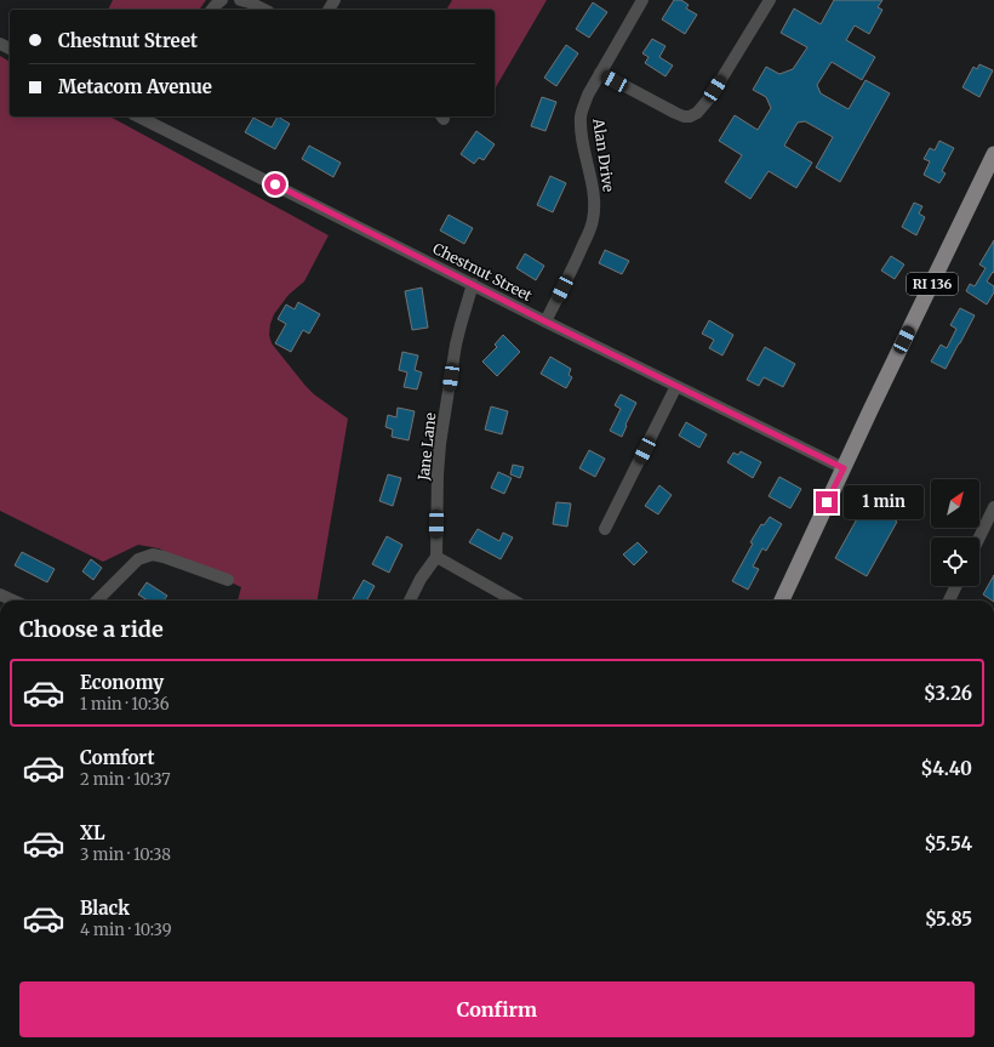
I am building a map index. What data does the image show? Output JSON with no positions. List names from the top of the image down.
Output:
{
  "streets": {
    "main road": ["RI 136"],
    "street": ["Alan Drive", "Chestnut Street", "Jane Lane"]
  },
  "crossings": [
    ["Alan Drive", "Chestnut Street"],
    ["Chestnut Street", "RI 136"],
    ["Chestnut Street", "Jane Lane"]
  ],
  "north": "top right",
  "page": {
    "banner": ["Chestnut Street", "Metacom Avenue"],
    "bubble": "1 min",
    "heading": "Choose a ride",
    "list": [
      {
        "name": "Economy",
        "note": "1 min · 10:36",
        "value": "$3.26"
      },
      {
        "name": "Comfort",
        "note": "2 min · 10:37",
        "value": "$4.40"
      },
      {
        "name": "XL",
        "note": "3 min · 10:38",
        "value": "$5.54"
      },
      {
        "name": "Black",
        "note": "4 min · 10:39",
        "value": "$5.85"
      }
    ],
    "buttons": "Confirm"
  }
}
